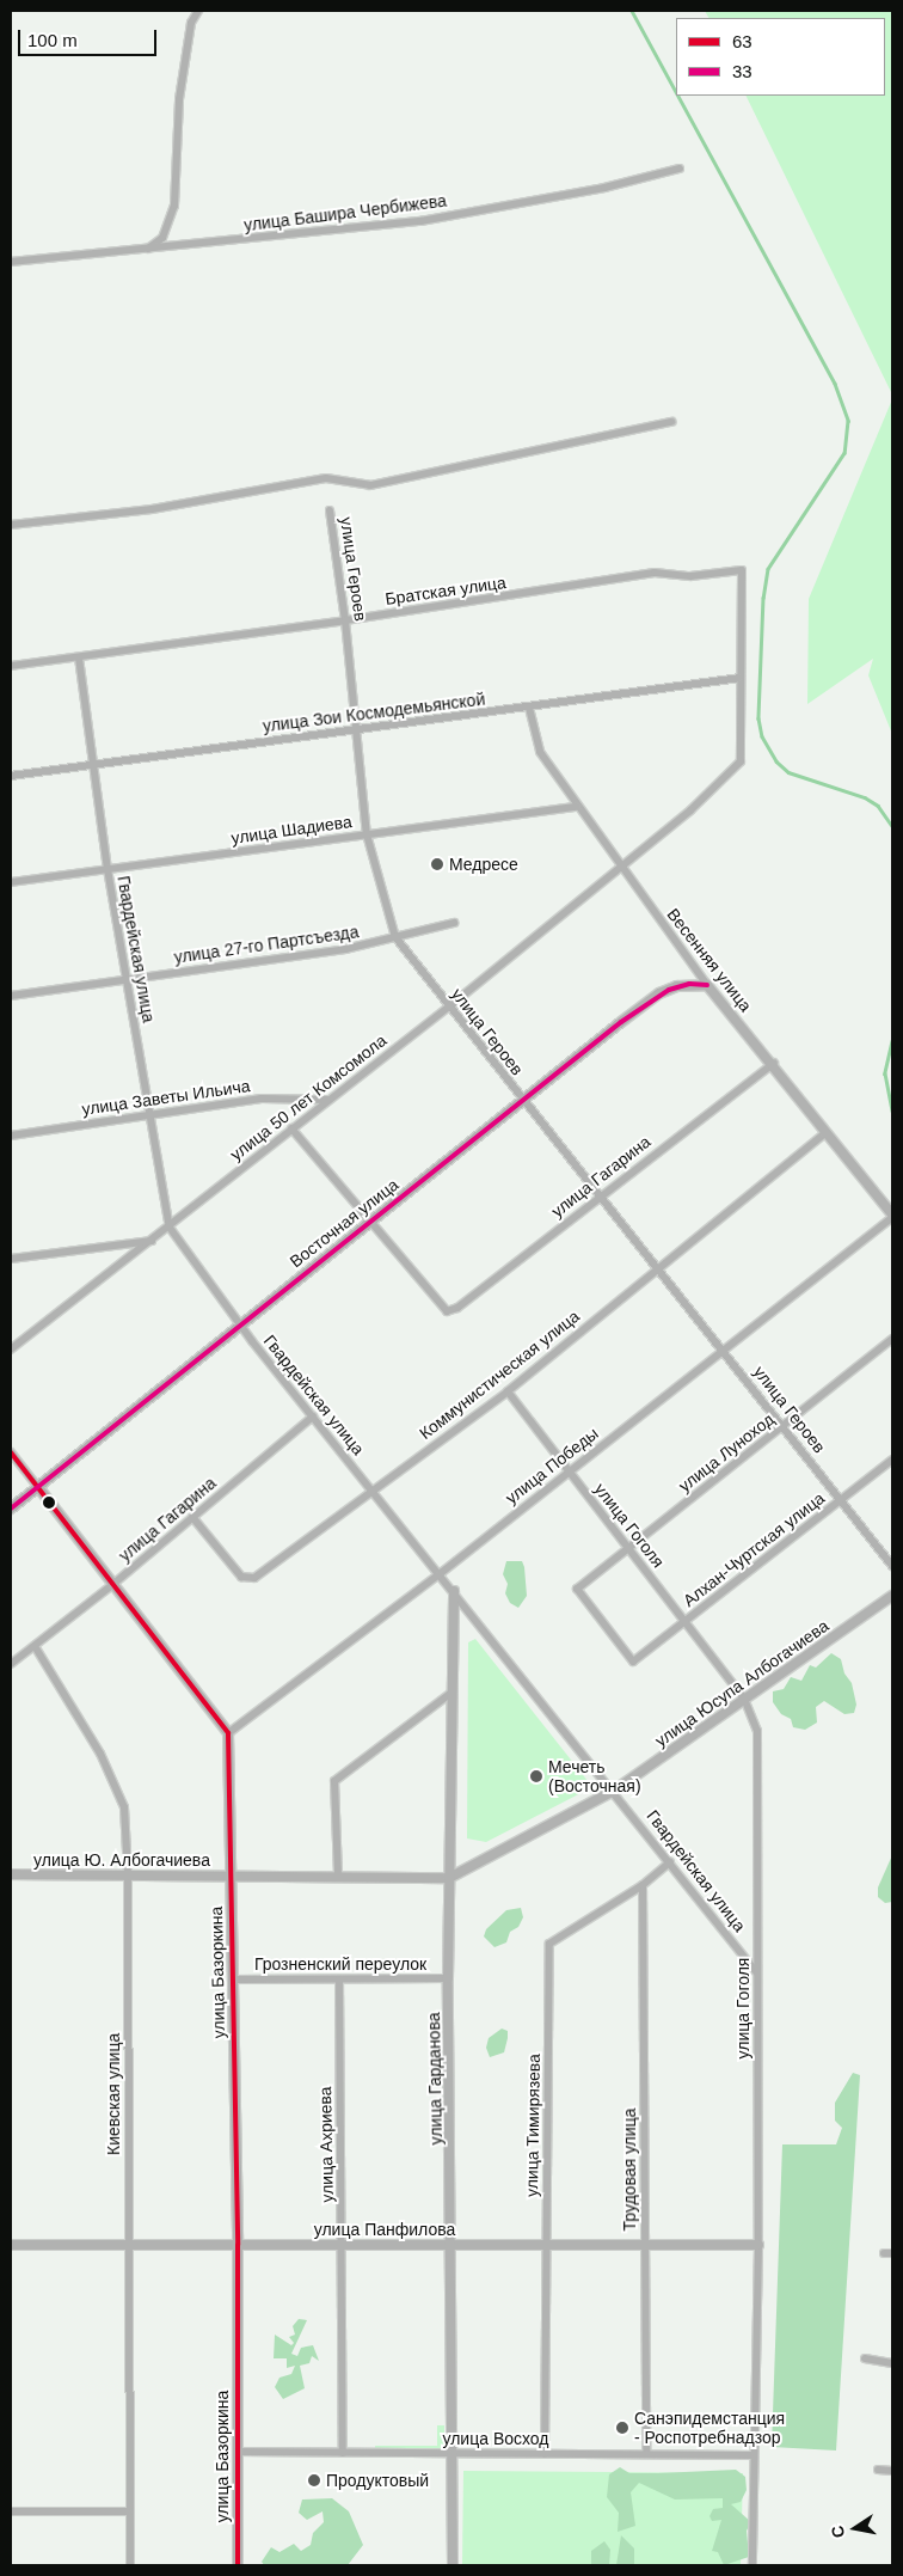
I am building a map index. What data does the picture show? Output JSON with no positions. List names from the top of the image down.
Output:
{
  "streets": {
    "street": [
      "улица Башира Чербижева",
      "улица Героев",
      "Братская улица",
      "улица Зои Космодемьянской",
      "улица Шадиева",
      "улица 27-го Партсъезда",
      "Гвардейская улица",
      "Весенняя улица",
      "улица Заветы Ильича",
      "улица 50 лет Комсомола",
      "улица Гагарина",
      "Восточная улица",
      "Коммунистическая улица",
      "улица Луноход",
      "улица Победы",
      "улица Гоголя",
      "Алхан-Чуртская улица",
      "улица Юсупа Албогачиева",
      "улица Ю. Албогачиева",
      "Грозненский переулок",
      "улица Базоркина",
      "улица Гарданова",
      "Киевская улица",
      "улица Тимирязева",
      "улица Ахриева",
      "Трудовая улица",
      "улица Панфилова",
      "улица Восход"
    ]
  },
  "crossings": [
    ["улица Героев", "Братская улица"],
    ["улица Героев", "улица Зои Космодемьянской"],
    ["улица Героев", "улица Шадиева"],
    ["улица Героев", "улица 27-го Партсъезда"],
    ["улица Героев", "улица 50 лет Комсомола"],
    ["улица Героев", "улица Гагарина"],
    ["улица Героев", "Восточная улица"],
    ["улица Героев", "Коммунистическая улица"],
    ["улица Героев", "улица Луноход"],
    ["улица Героев", "улица Победы"],
    ["улица Героев", "Алхан-Чуртская улица"],
    ["Братская улица", "Гвардейская улица"],
    ["Братская улица", "улица 50 лет Комсомола"],
    ["улица Зои Космодемьянской", "Гвардейская улица"],
    ["улица Зои Космодемьянской", "Весенняя улица"],
    ["улица Зои Космодемьянской", "улица 50 лет Комсомола"],
    ["улица Шадиева", "Гвардейская улица"],
    ["улица Шадиева", "Весенняя улица"],
    ["улица 27-го Партсъезда", "Гвардейская улица"],
    ["Гвардейская улица", "улица Заветы Ильича"],
    ["Гвардейская улица", "улица 50 лет Комсомола"],
    ["Гвардейская улица", "улица Гагарина"],
    ["Гвардейская улица", "Восточная улица"],
    ["Гвардейская улица", "Коммунистическая улица"],
    ["Гвардейская улица", "улица Победы"],
    ["Гвардейская улица", "улица Гоголя"],
    ["Гвардейская улица", "улица Юсупа Албогачиева"],
    ["Гвардейская улица", "улица Гарданова"],
    ["Гвардейская улица", "улица Тимирязева"],
    ["Весенняя улица", "улица 50 лет Комсомола"],
    ["Весенняя улица", "улица Гагарина"],
    ["Весенняя улица", "Восточная улица"],
    ["Весенняя улица", "Коммунистическая улица"],
    ["Весенняя улица", "улица Победы"],
    ["улица Заветы Ильича", "улица 50 лет Комсомола"],
    ["улица Гагарина", "Восточная улица"],
    ["улица Гагарина", "Коммунистическая улица"],
    ["улица Гагарина", "Киевская улица"],
    ["Коммунистическая улица", "улица Гоголя"],
    ["улица Луноход", "улица Гоголя"],
    ["улица Луноход", "Алхан-Чуртская улица"],
    ["улица Победы", "улица Гоголя"],
    ["улица Победы", "улица Базоркина"],
    ["улица Гоголя", "Алхан-Чуртская улица"],
    ["улица Гоголя", "улица Юсупа Албогачиева"],
    ["улица Гоголя", "улица Панфилова"],
    ["улица Гоголя", "улица Восход"],
    ["улица Юсупа Албогачиева", "улица Ю. Албогачиева"],
    ["улица Юсупа Албогачиева", "улица Гарданова"],
    ["улица Ю. Албогачиева", "улица Базоркина"],
    ["улица Ю. Албогачиева", "улица Гарданова"],
    ["улица Ю. Албогачиева", "Киевская улица"],
    ["Грозненский переулок", "улица Базоркина"],
    ["Грозненский переулок", "улица Гарданова"],
    ["Грозненский переулок", "улица Ахриева"],
    ["улица Базоркина", "улица Панфилова"],
    ["улица Базоркина", "улица Восход"],
    ["улица Гарданова", "улица Панфилова"],
    ["улица Гарданова", "улица Восход"],
    ["Киевская улица", "улица Панфилова"],
    ["улица Тимирязева", "Трудовая улица"],
    ["улица Тимирязева", "улица Панфилова"],
    ["улица Тимирязева", "улица Восход"],
    ["улица Ахриева", "улица Панфилова"],
    ["улица Ахриева", "улица Восход"],
    ["Трудовая улица", "улица Панфилова"],
    ["Трудовая улица", "улица Восход"]
  ],
  "places": [
    "Медресе",
    "Мечеть (Восточная)",
    "Санэпидемстанция - Роспотребнадзор",
    "Продуктовый"
  ],
  "lines": ["transit line 33", "transit line 63"],
  "legend": ["63", "33"],
  "scale_bar": "100 m",
  "north": "left"
}
